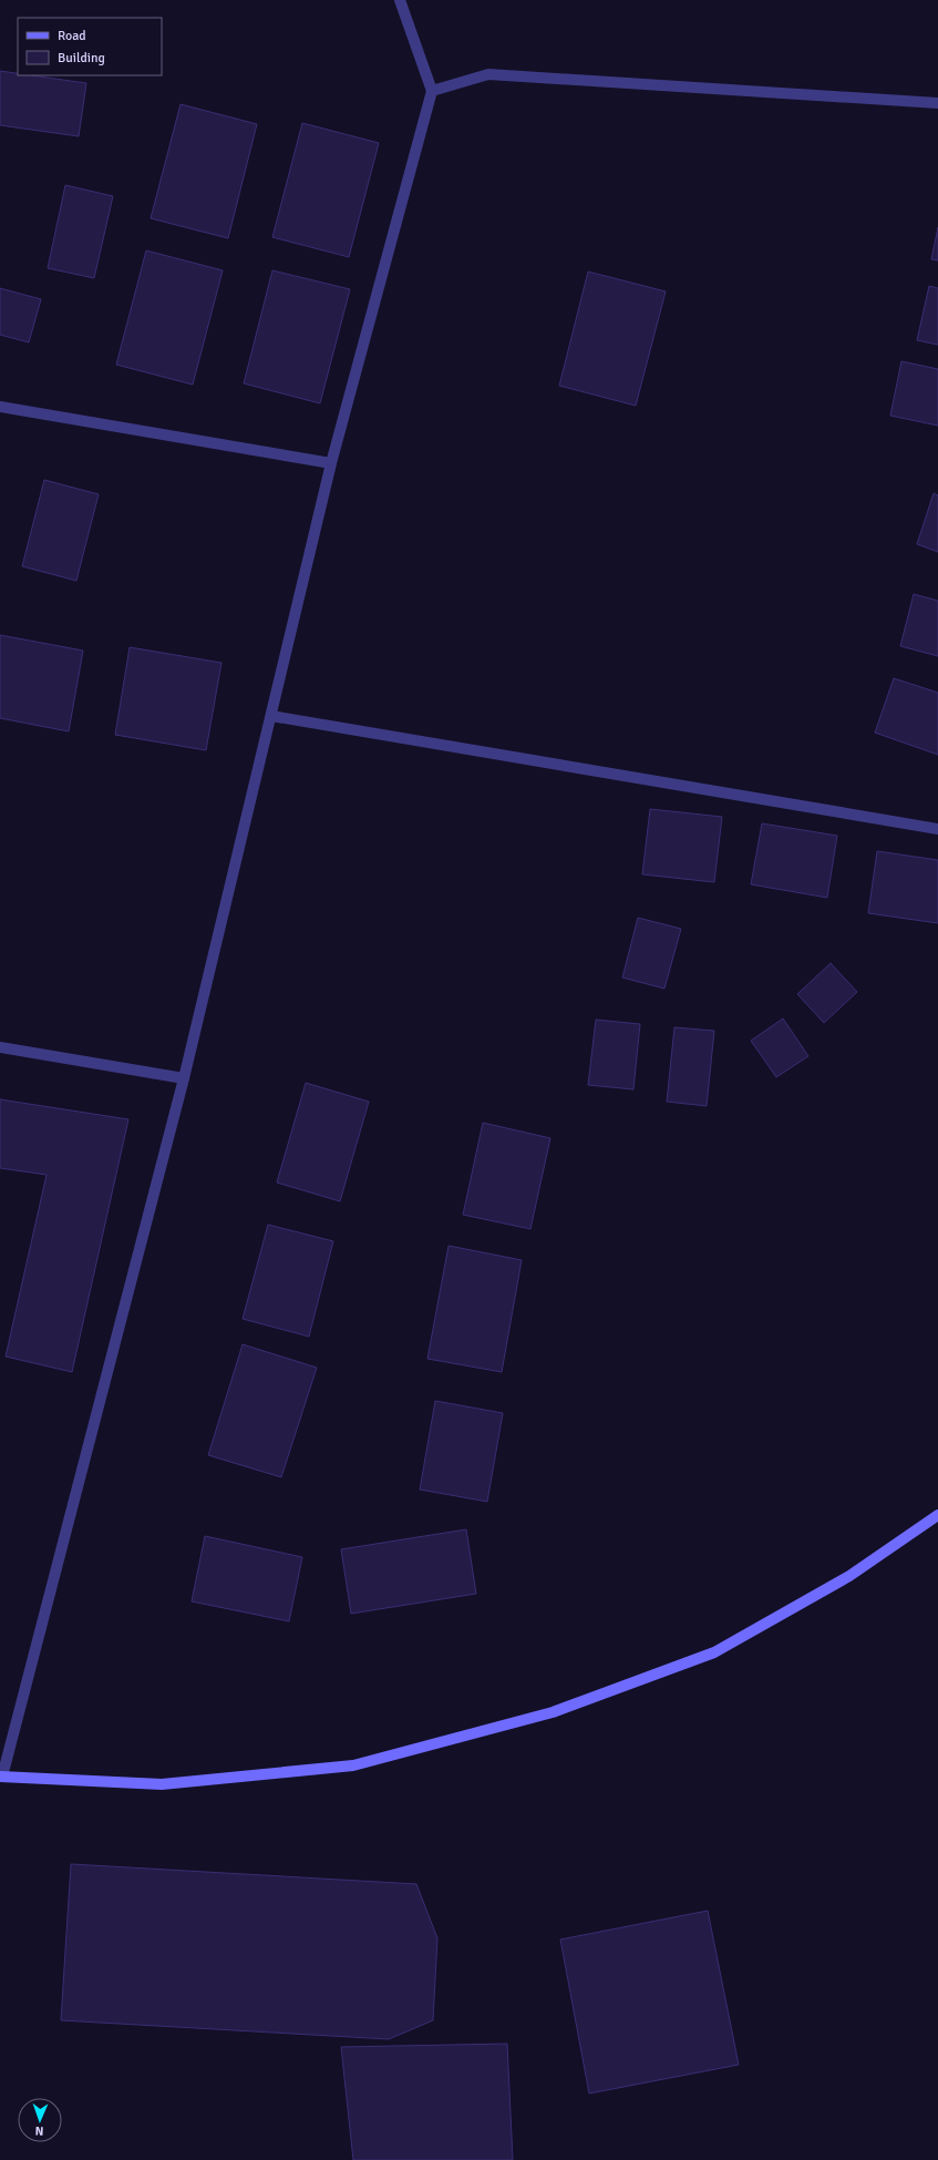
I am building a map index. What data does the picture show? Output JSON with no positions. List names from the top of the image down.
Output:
{
  "legend": ["Road", "Building"],
  "north": "bottom"
}
